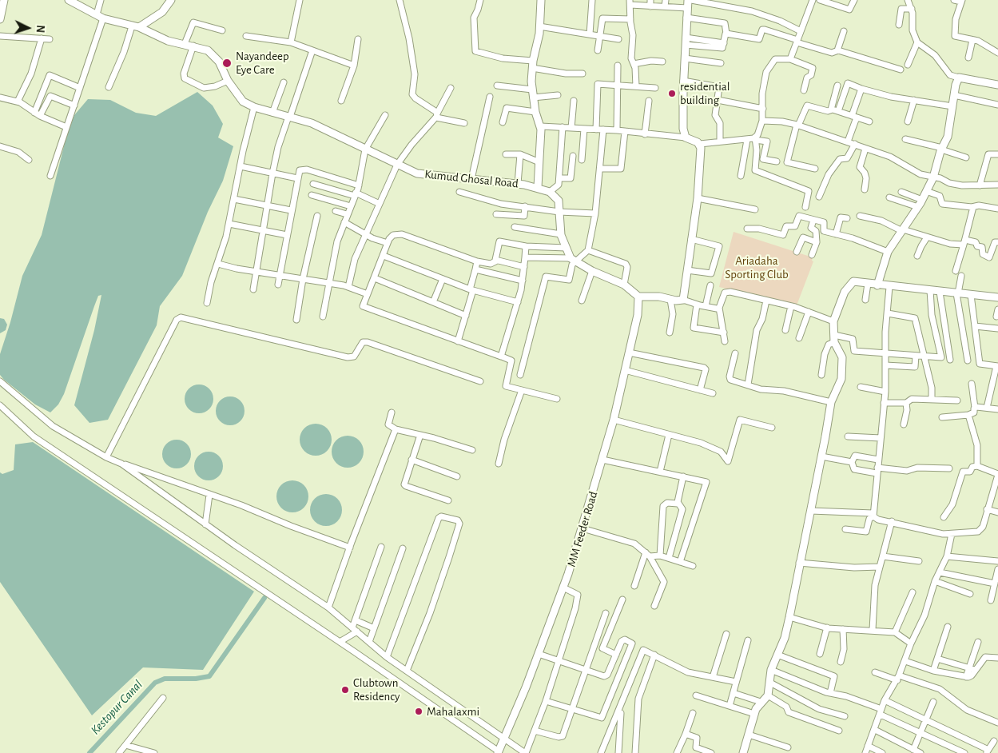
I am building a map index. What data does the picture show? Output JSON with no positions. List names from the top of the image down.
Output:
{
  "streets": {
    "street": ["Kumud Ghosal Road", "MM Feeder Road"]
  },
  "water": ["Kestopur Canal"],
  "parks": ["Ariadaha Sporting Club"],
  "places": [
    "Nayandeep Eye Care",
    "residential building",
    "Clubtown Residency",
    "Mahalaxmi"
  ],
  "north": "right"
}
